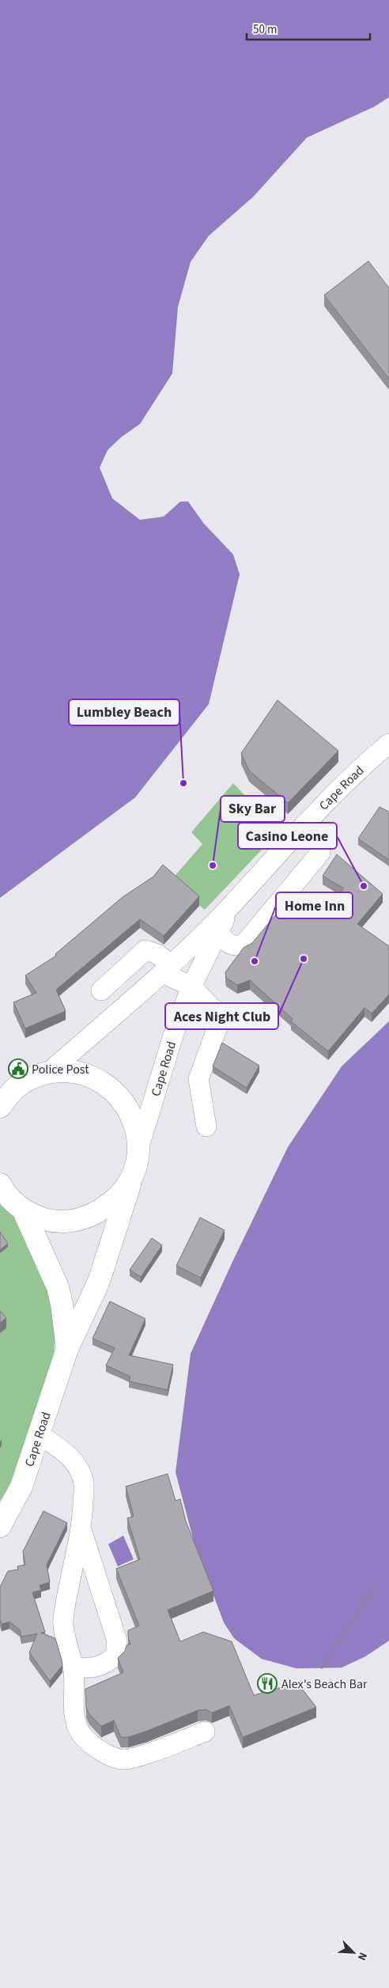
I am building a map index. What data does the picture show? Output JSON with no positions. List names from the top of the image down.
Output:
{
  "streets": {
    "main road": ["Cape Road"]
  },
  "places": {
    "other": [
      "Lumbley Beach",
      "Sky Bar",
      "Casino Leone",
      "Aces Night Club",
      "Home Inn"
    ],
    "public building": ["Police Post"],
    "restaurant": ["Alex’s Beach Bar"]
  },
  "scale_bar": "50 m",
  "north": "bottom right"
}
